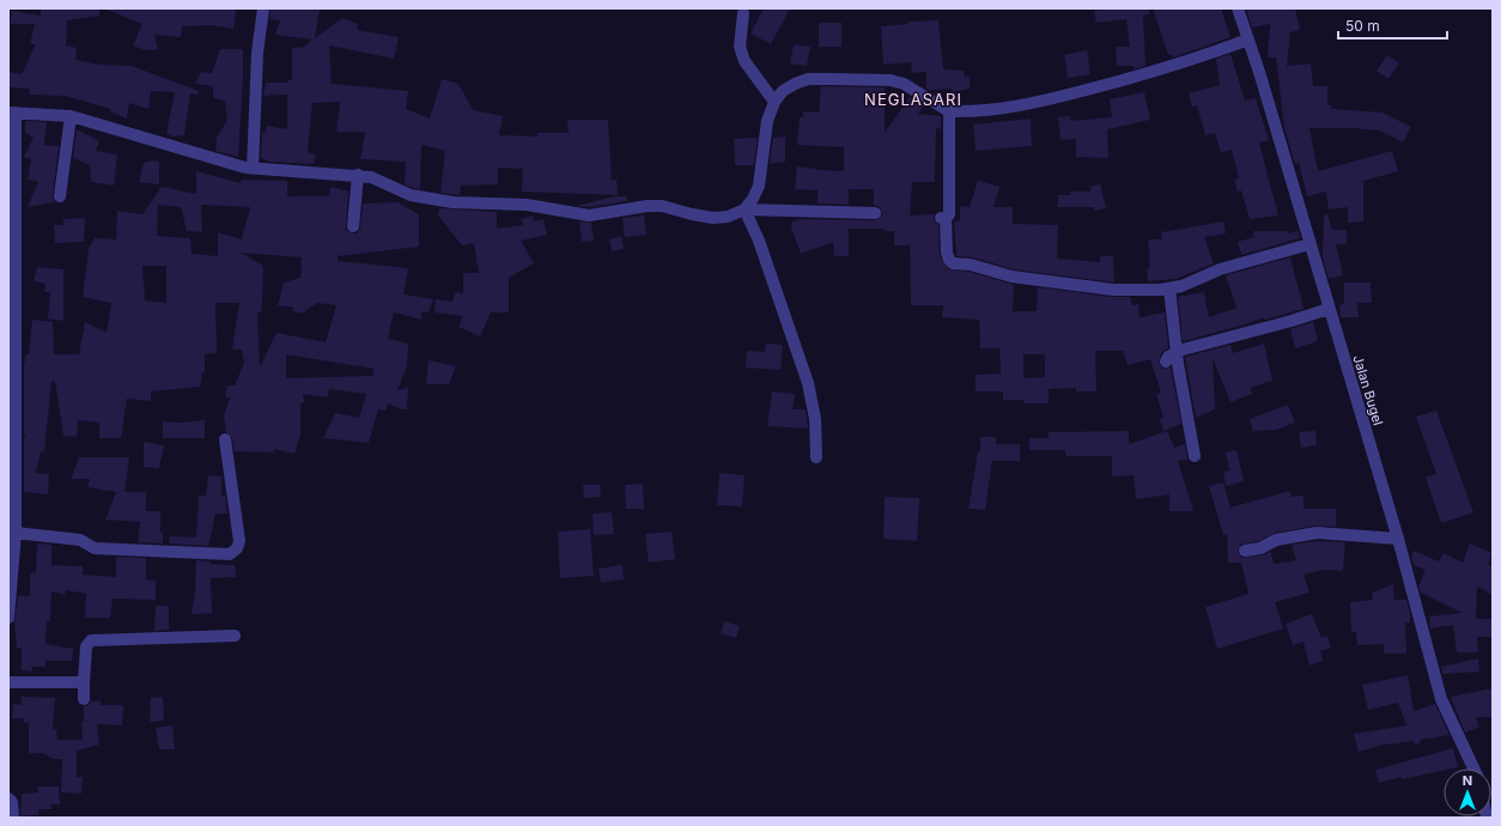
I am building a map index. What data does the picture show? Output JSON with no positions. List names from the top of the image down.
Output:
{
  "streets": {
    "street": ["Jalan Bugel"]
  },
  "districts": ["NEGLASARI"],
  "scale_bar": "50 m",
  "north": "top"
}
